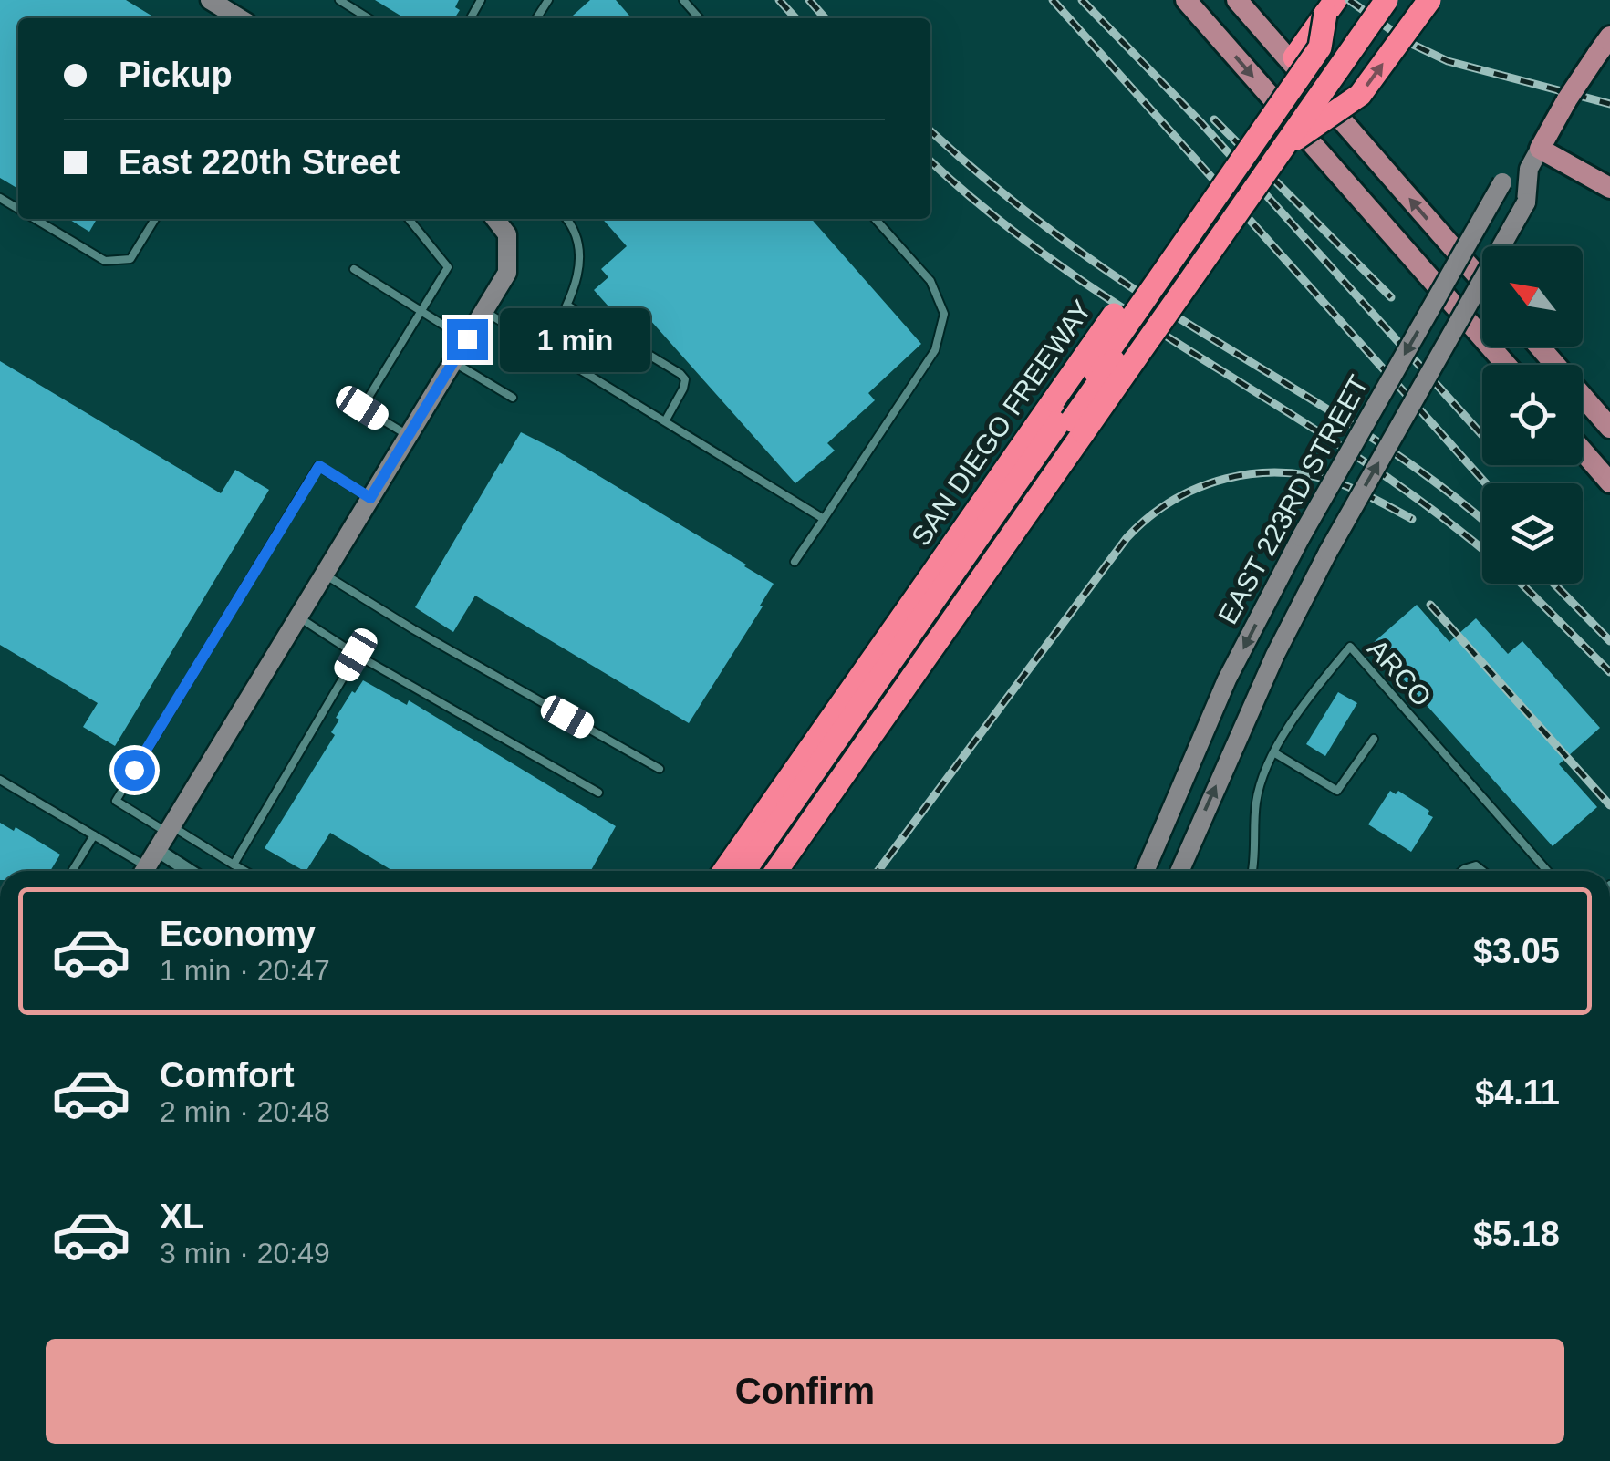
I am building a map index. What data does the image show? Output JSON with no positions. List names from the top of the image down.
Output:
{
  "streets": {
    "highway": ["SAN DIEGO FREEWAY"],
    "main road": ["EAST 223RD STREET"],
    "lane": ["ARCO"]
  },
  "north": "top left",
  "page": {
    "banner": ["Pickup", "East 220th Street"],
    "bubble": "1 min",
    "list": [
      {
        "name": "Economy",
        "note": "1 min · 20:47",
        "value": "$3.05"
      },
      {
        "name": "Comfort",
        "note": "2 min · 20:48",
        "value": "$4.11"
      },
      {
        "name": "XL",
        "note": "3 min · 20:49",
        "value": "$5.18"
      }
    ],
    "buttons": "Confirm"
  }
}
